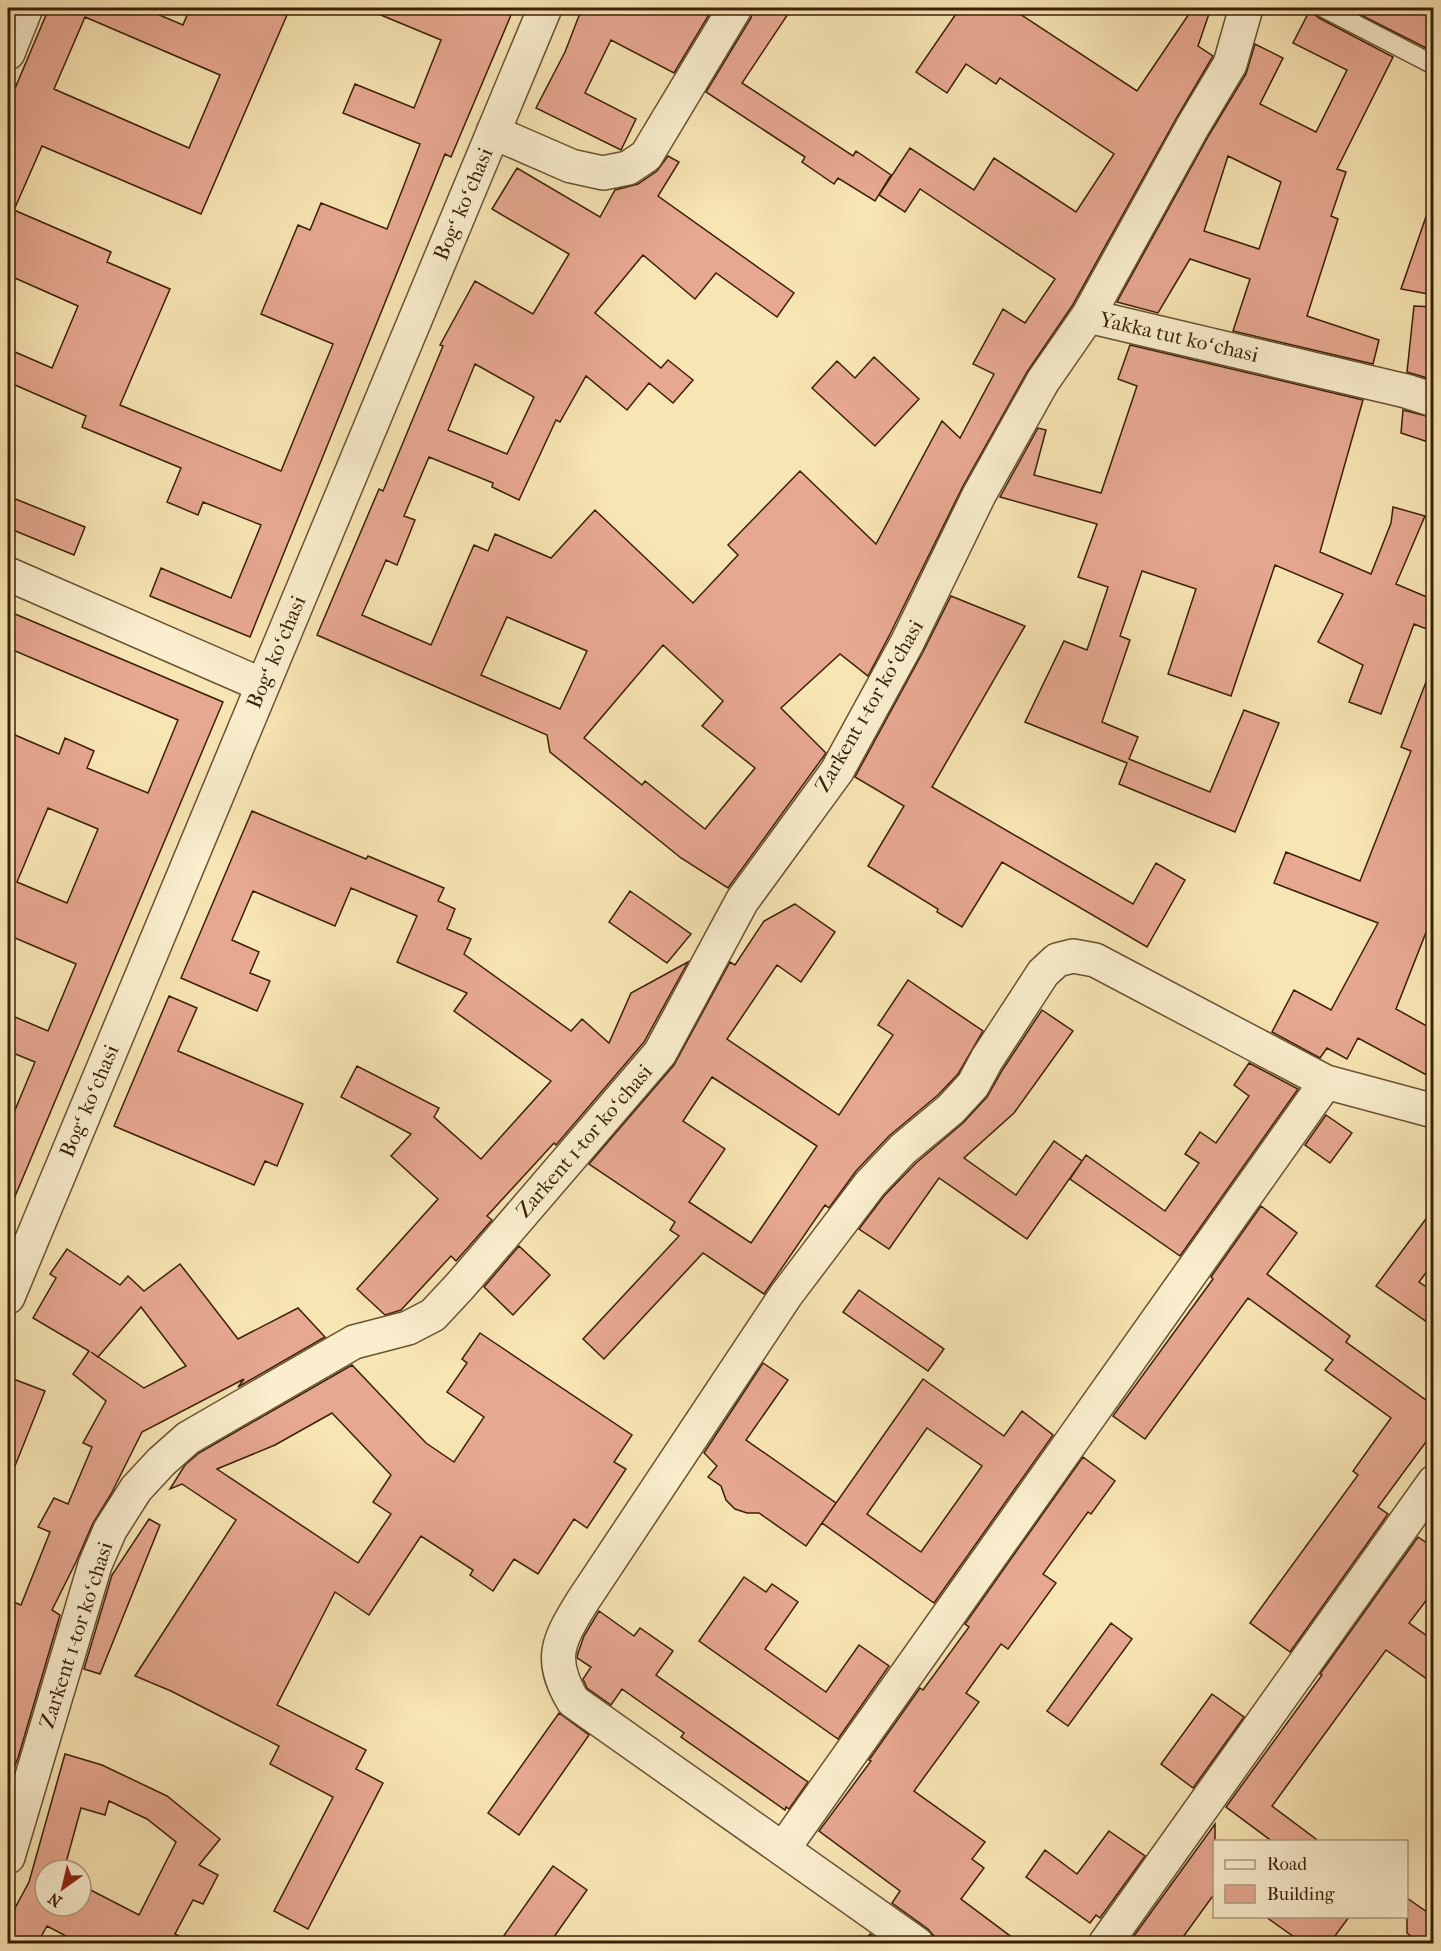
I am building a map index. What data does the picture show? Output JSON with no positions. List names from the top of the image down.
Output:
{
  "streets": {
    "street": ["Bogʻ koʻchasi", "Yakka tut koʻchasi", "Zarkent 1-tor koʻchasi"]
  },
  "crossings": [
    ["Yakka tut koʻchasi", "Zarkent 1-tor koʻchasi"]
  ],
  "legend": ["Road", "Building"],
  "north": "bottom left"
}
